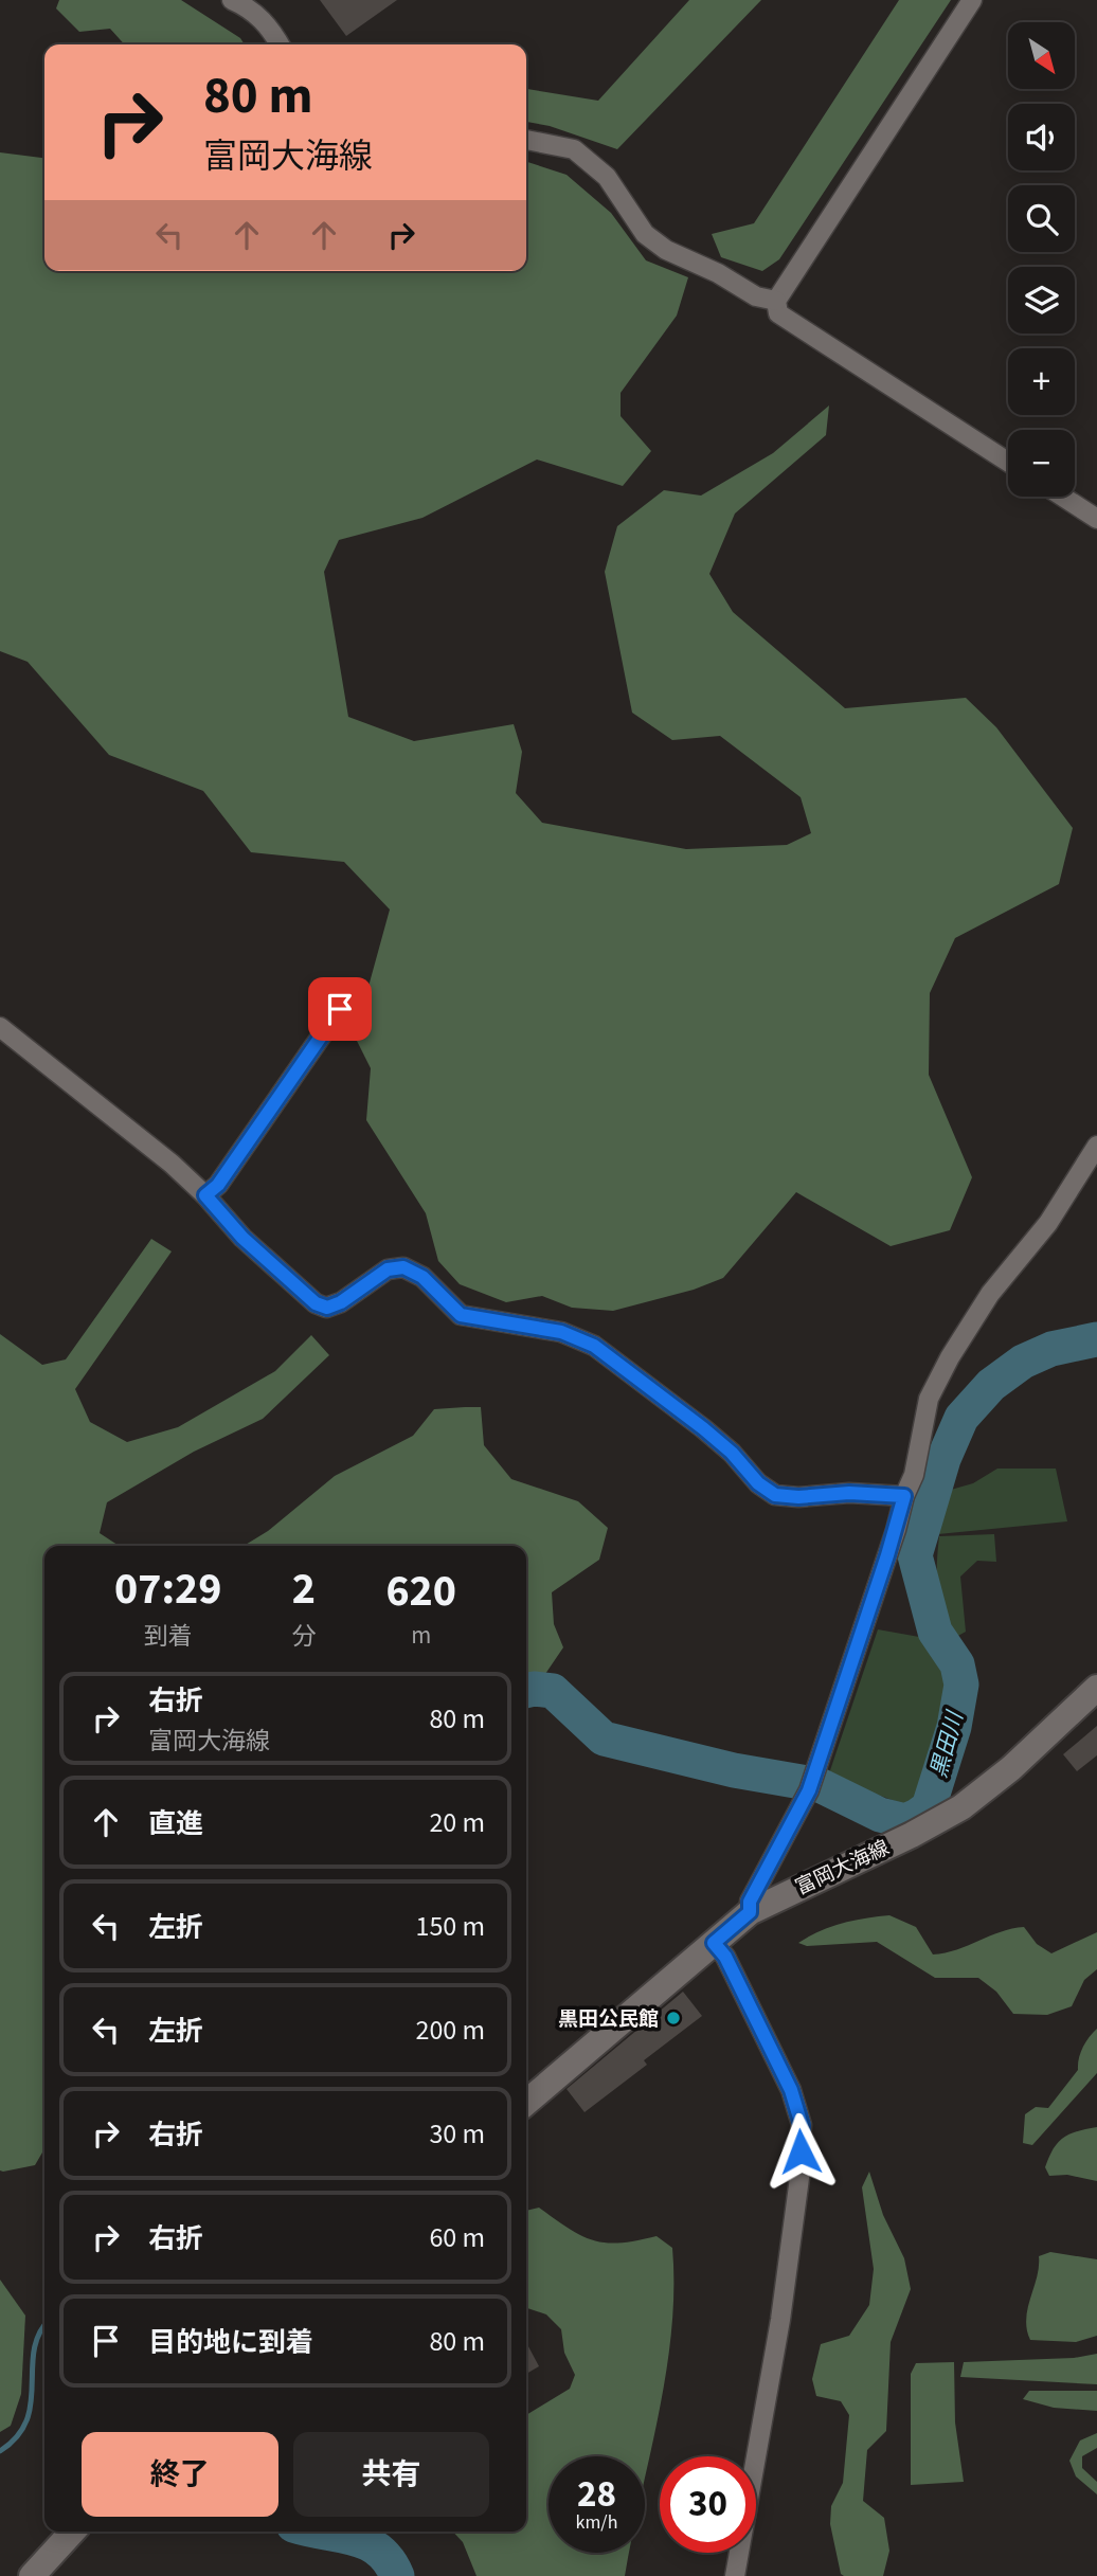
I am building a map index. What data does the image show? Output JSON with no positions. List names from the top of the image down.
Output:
{
  "streets": {
    "main road": ["富岡大海線"]
  },
  "water": ["黒田川"],
  "places": ["黒田公民館"],
  "north": "bottom right",
  "page": {
    "map_buttons": ["+", "−"],
    "turn": ["80 m", "富岡大海線"],
    "eta": [
      "07:29",
      "到着",
      "2",
      "分",
      "620",
      "m"
    ],
    "list": [
      {
        "name": "右折",
        "note": "富岡大海線",
        "value": "80 m"
      },
      {
        "name": "直進",
        "value": "20 m"
      },
      {
        "name": "左折",
        "value": "150 m"
      },
      {
        "name": "左折",
        "value": "200 m"
      },
      {
        "name": "右折",
        "value": "30 m"
      },
      {
        "name": "右折",
        "value": "60 m"
      },
      {
        "name": "目的地に到着",
        "value": "80 m"
      }
    ],
    "buttons": ["終了", "共有"],
    "speed": "28 km/h",
    "limit": "30"
  }
}
